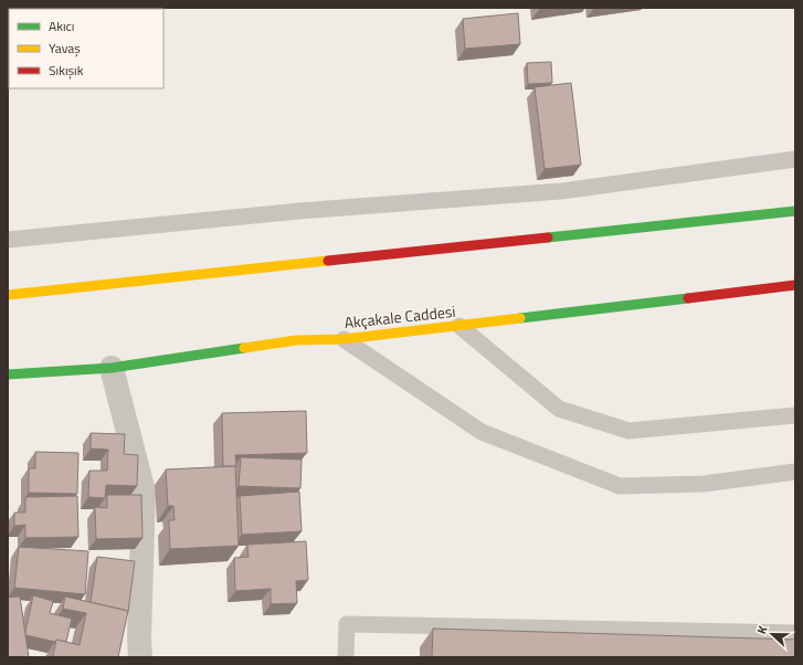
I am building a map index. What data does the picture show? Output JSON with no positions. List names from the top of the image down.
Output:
{
  "streets": {
    "main road": ["Akçakale Caddesi"]
  },
  "legend": ["Akıcı", "Yavaş", "Sıkışık"],
  "north": "left"
}
